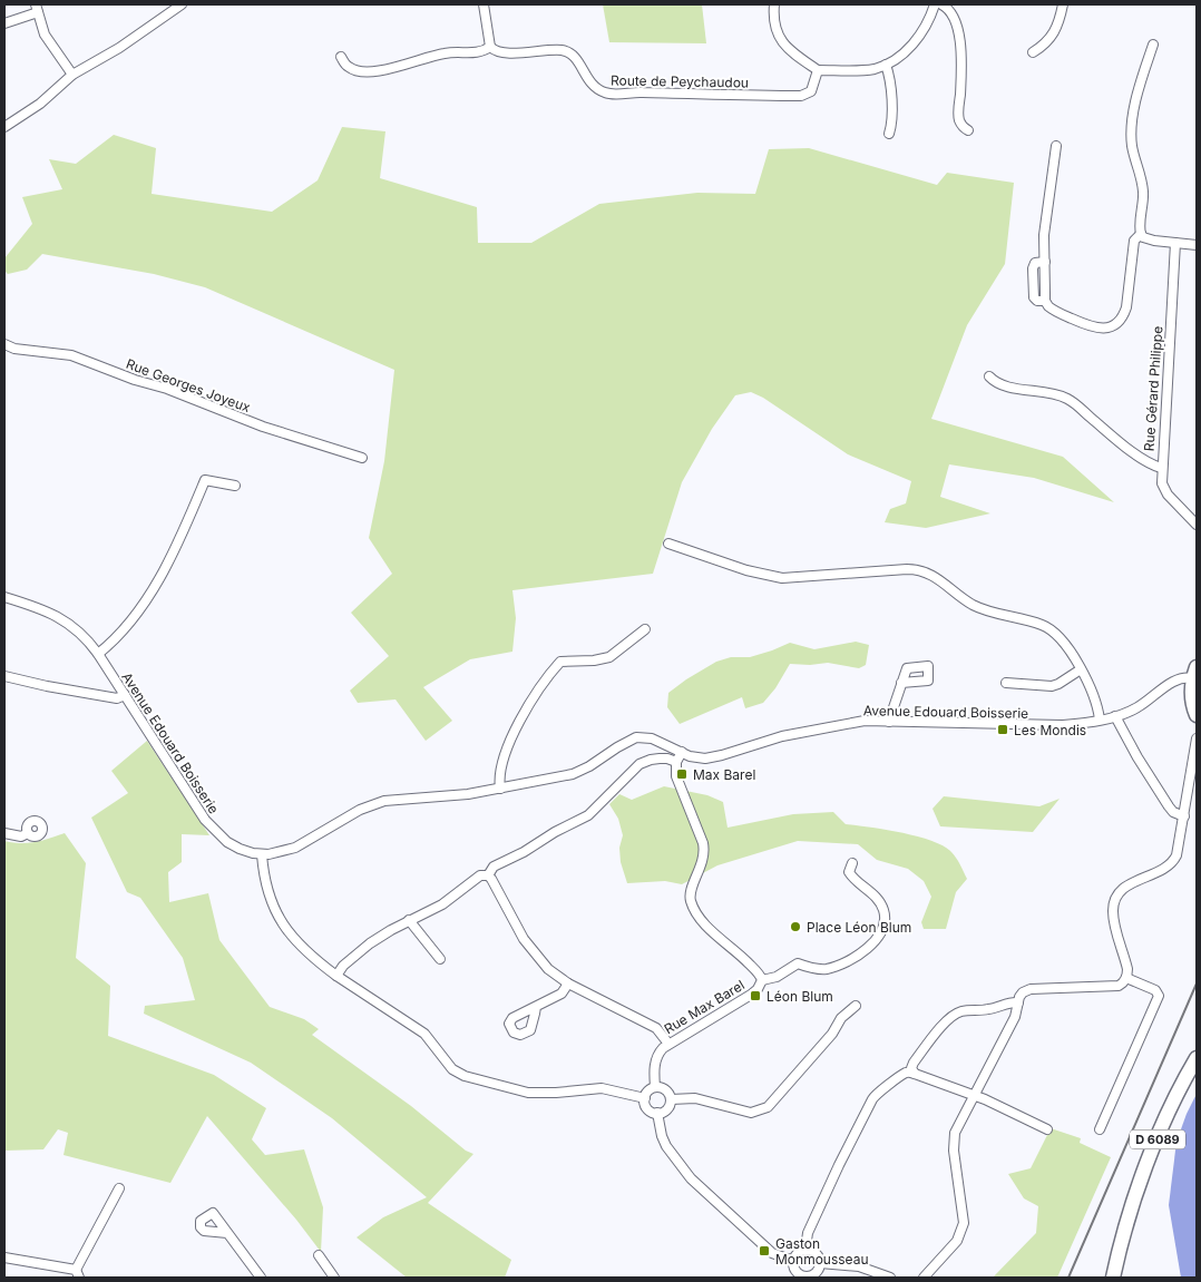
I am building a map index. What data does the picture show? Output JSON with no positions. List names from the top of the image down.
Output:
{
  "streets": {
    "main road": ["D 6089"],
    "street": [
      "Route de Peychaudou",
      "Rue Georges Joyeux",
      "Rue Gérard Philippe",
      "Avenue Edouard Boisserie",
      "Rue Max Barel"
    ]
  },
  "places": {
    "transit": [
      "Les Mondis",
      "Max Barel",
      "Léon Blum",
      "Gaston Monmousseau"
    ],
    "other": ["Place Léon Blum"]
  }
}
